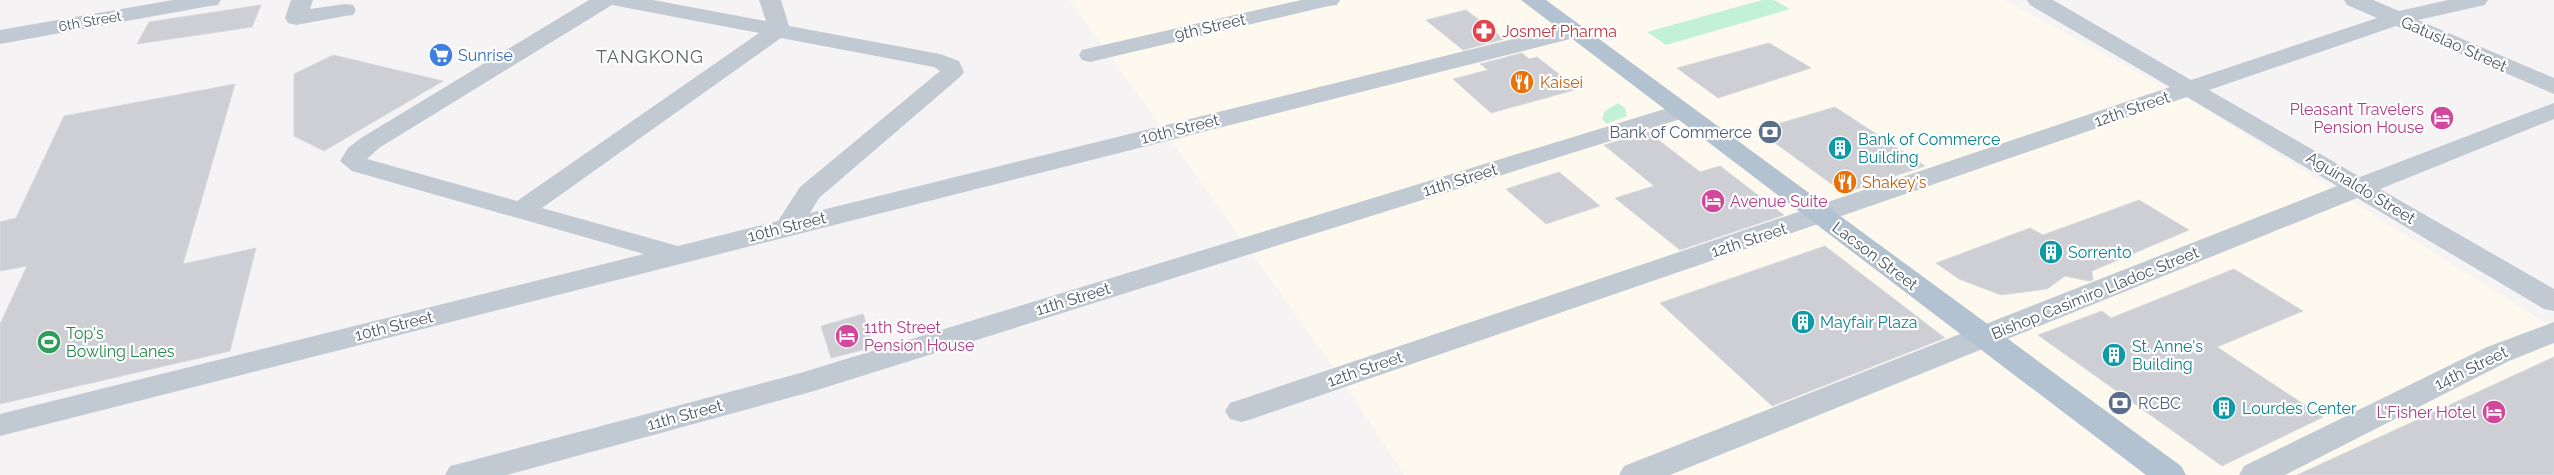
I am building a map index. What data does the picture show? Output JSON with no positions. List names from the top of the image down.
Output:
{
  "streets": {
    "main road": ["Lacson Street"],
    "street": [
      "6th Street",
      "9th Street",
      "Gatuslao Street",
      "12th Street",
      "10th Street",
      "11th Street",
      "Aguinaldo Street",
      "Bishop Casimiro Lladoc Street",
      "14th Street"
    ]
  },
  "crossings": [
    ["Gatuslao Street", "12th Street"],
    ["12th Street", "Aguinaldo Street"],
    ["12th Street", "Lacson Street"],
    ["10th Street", "Lacson Street"],
    ["11th Street", "Lacson Street"],
    ["Aguinaldo Street", "Bishop Casimiro Lladoc Street"],
    ["Lacson Street", "Bishop Casimiro Lladoc Street"]
  ],
  "districts": ["TANGKONG"],
  "places": {
    "pharmacy": ["Josmef Pharma"],
    "supermarket": ["Sunrise"],
    "restaurant": ["Kaisei", "Shakey's"],
    "hotel": [
      "Pleasant Travelers Pension House",
      "Avenue Suite",
      "11th Street Pension House",
      "L'Fisher Hotel"
    ],
    "bank": ["Bank of Commerce", "RCBC"],
    "building": [
      "Bank of Commerce Building",
      "Sorrento",
      "Mayfair Plaza",
      "St. Anne's Building",
      "Lourdes Center"
    ],
    "sports": ["Top's Bowling Lanes"]
  }
}
